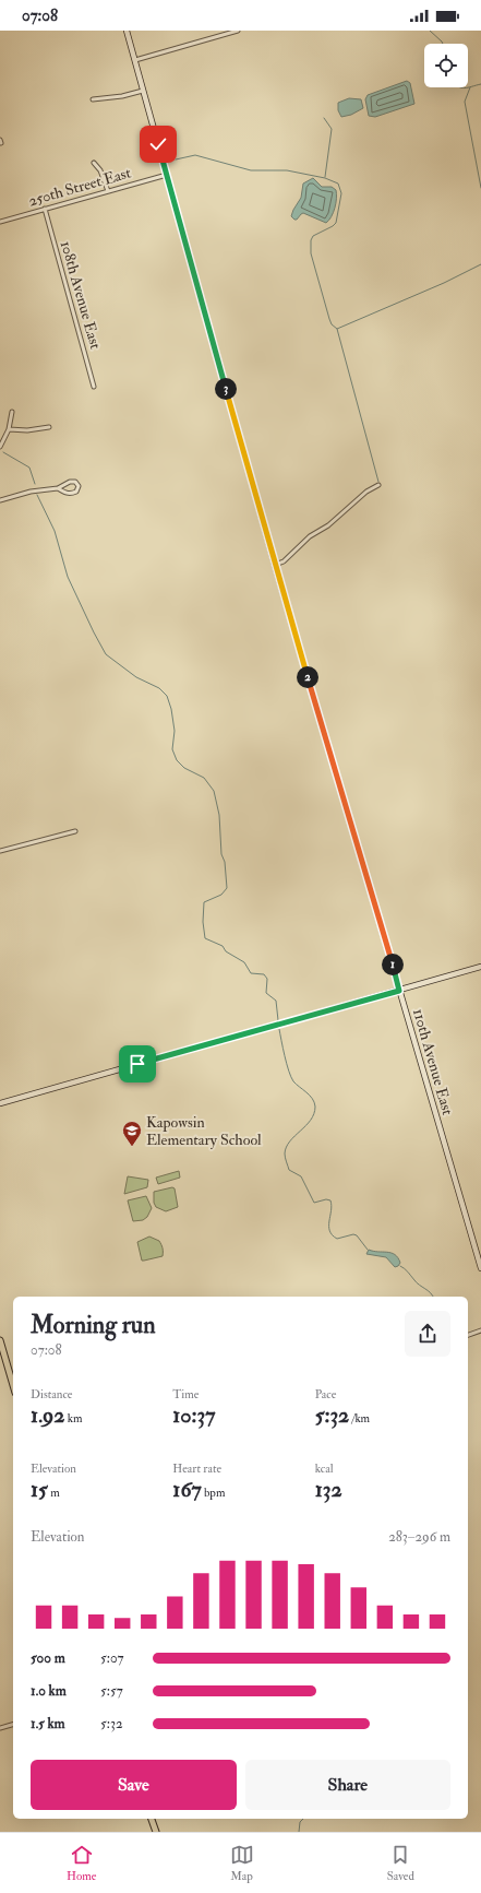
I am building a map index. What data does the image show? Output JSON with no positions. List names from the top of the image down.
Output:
{
  "streets": {
    "street": ["250th Street East", "108th Avenue East", "110th Avenue East"]
  },
  "crossings": [
    ["250th Street East", "108th Avenue East"],
    ["250th Street East", "110th Avenue East"]
  ],
  "places": {
    "school or university": ["Kapowsin Elementary School"]
  },
  "page": {
    "status": "07:08",
    "pins": ["3", "2", "1"],
    "heading": ["Morning run", "07:08"],
    "stats": [
      ["Distance", "1.92 km"],
      ["Time", "10:37"],
      ["Pace", "5:32 /km"],
      ["Elevation", "15 m"],
      ["Heart rate", "167 bpm"],
      ["kcal", "132"]
    ],
    "chart": ["Elevation", "283–296 m"],
    "list": [
      {
        "name": "500 m",
        "note": "5:07"
      },
      {
        "name": "1.0 km",
        "note": "5:57"
      },
      {
        "name": "1.5 km",
        "note": "5:32"
      }
    ],
    "buttons": ["Save", "Share"],
    "tabs": ["Home", "Map", "Saved"]
  }
}
